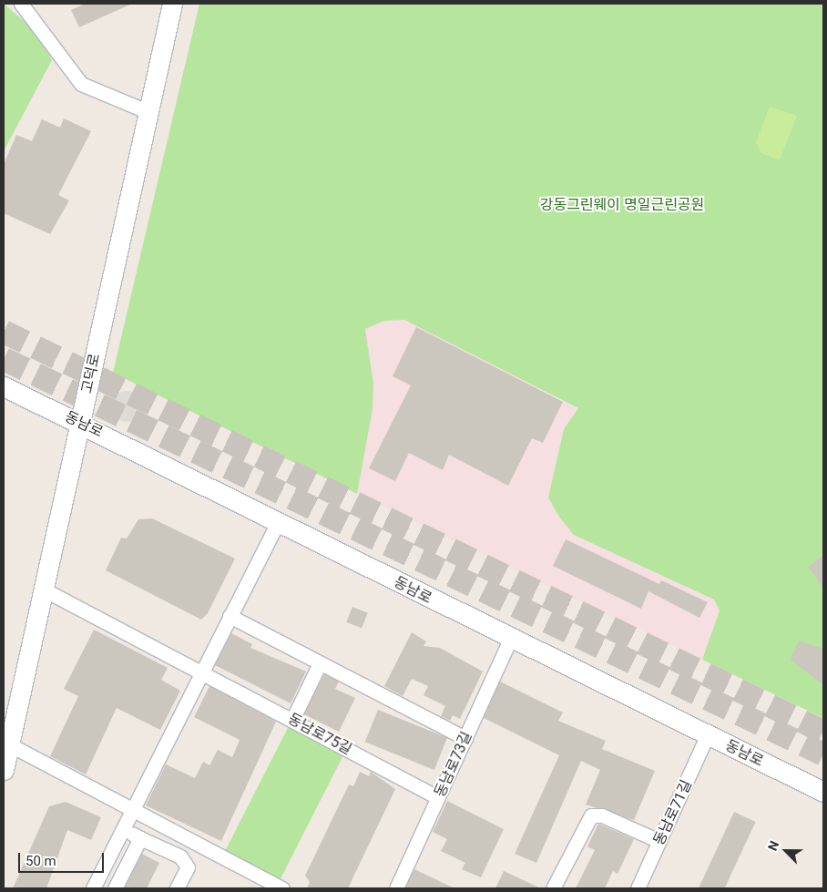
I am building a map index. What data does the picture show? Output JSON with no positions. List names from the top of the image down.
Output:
{
  "streets": {
    "main road": ["고덕로", "동남로"],
    "street": ["동남로75길", "동남로73길", "동남로71길"]
  },
  "crossings": [
    ["고덕로", "동남로"],
    ["고덕로", "동남로75길"],
    ["동남로", "동남로73길"],
    ["동남로", "동남로71길"],
    ["동남로75길", "동남로73길"]
  ],
  "parks": ["강동그린웨이 명일근린공원"],
  "scale_bar": "50 m",
  "north": "top left"
}
